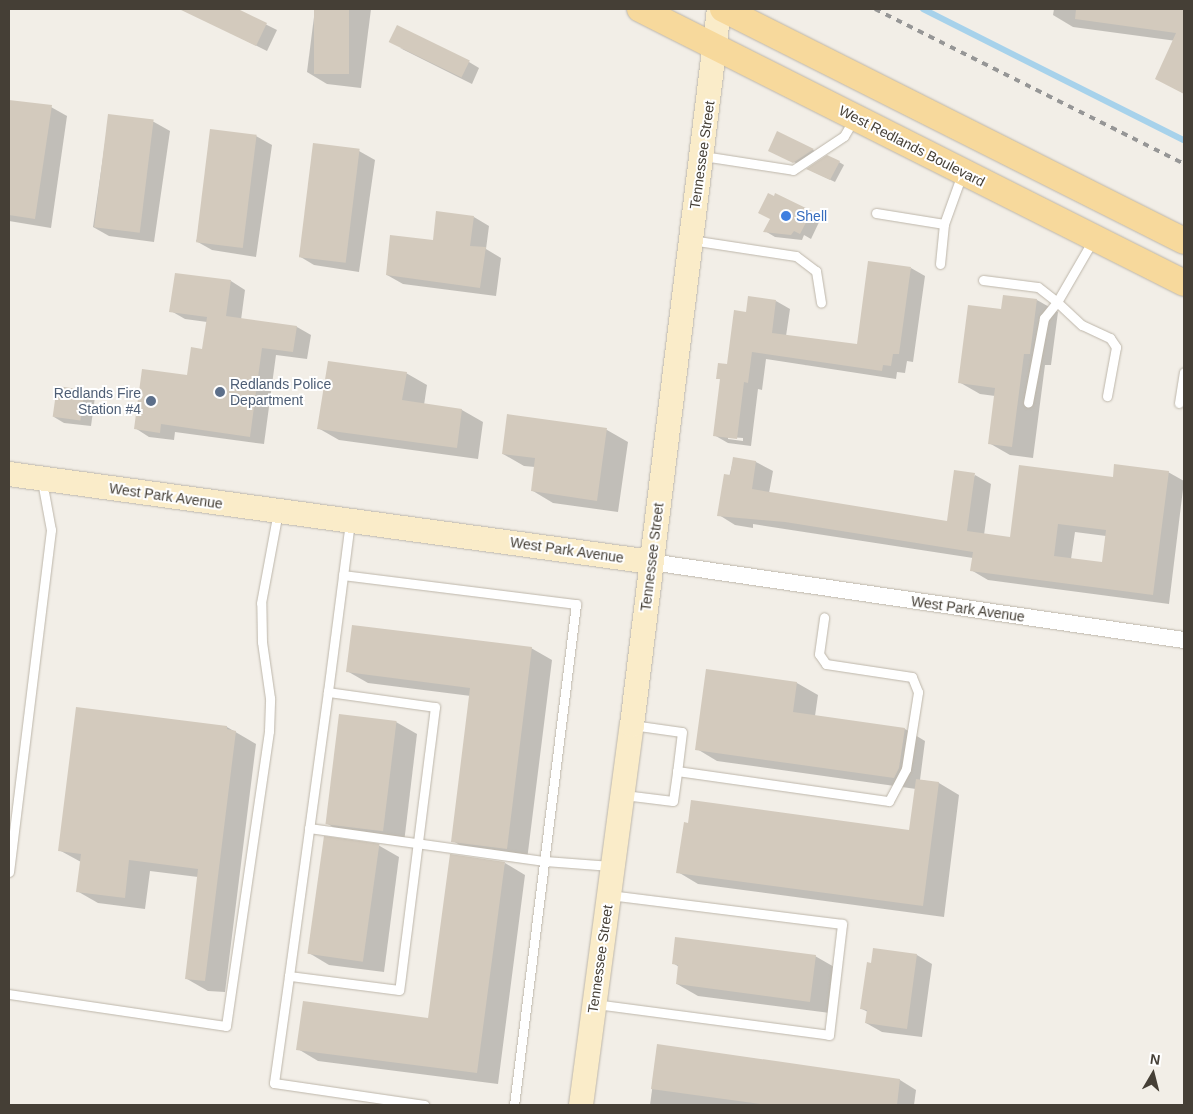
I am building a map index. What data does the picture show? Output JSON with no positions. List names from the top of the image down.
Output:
{
  "streets": {
    "main road": ["West Redlands Boulevard", "Tennessee Street", "West Park Avenue"]
  },
  "crossings": [
    ["West Redlands Boulevard", "Tennessee Street"],
    ["Tennessee Street", "West Park Avenue"]
  ],
  "places": ["Shell", "Redlands Police Department", "Redlands Fire Station #4"],
  "north": "top"
}
